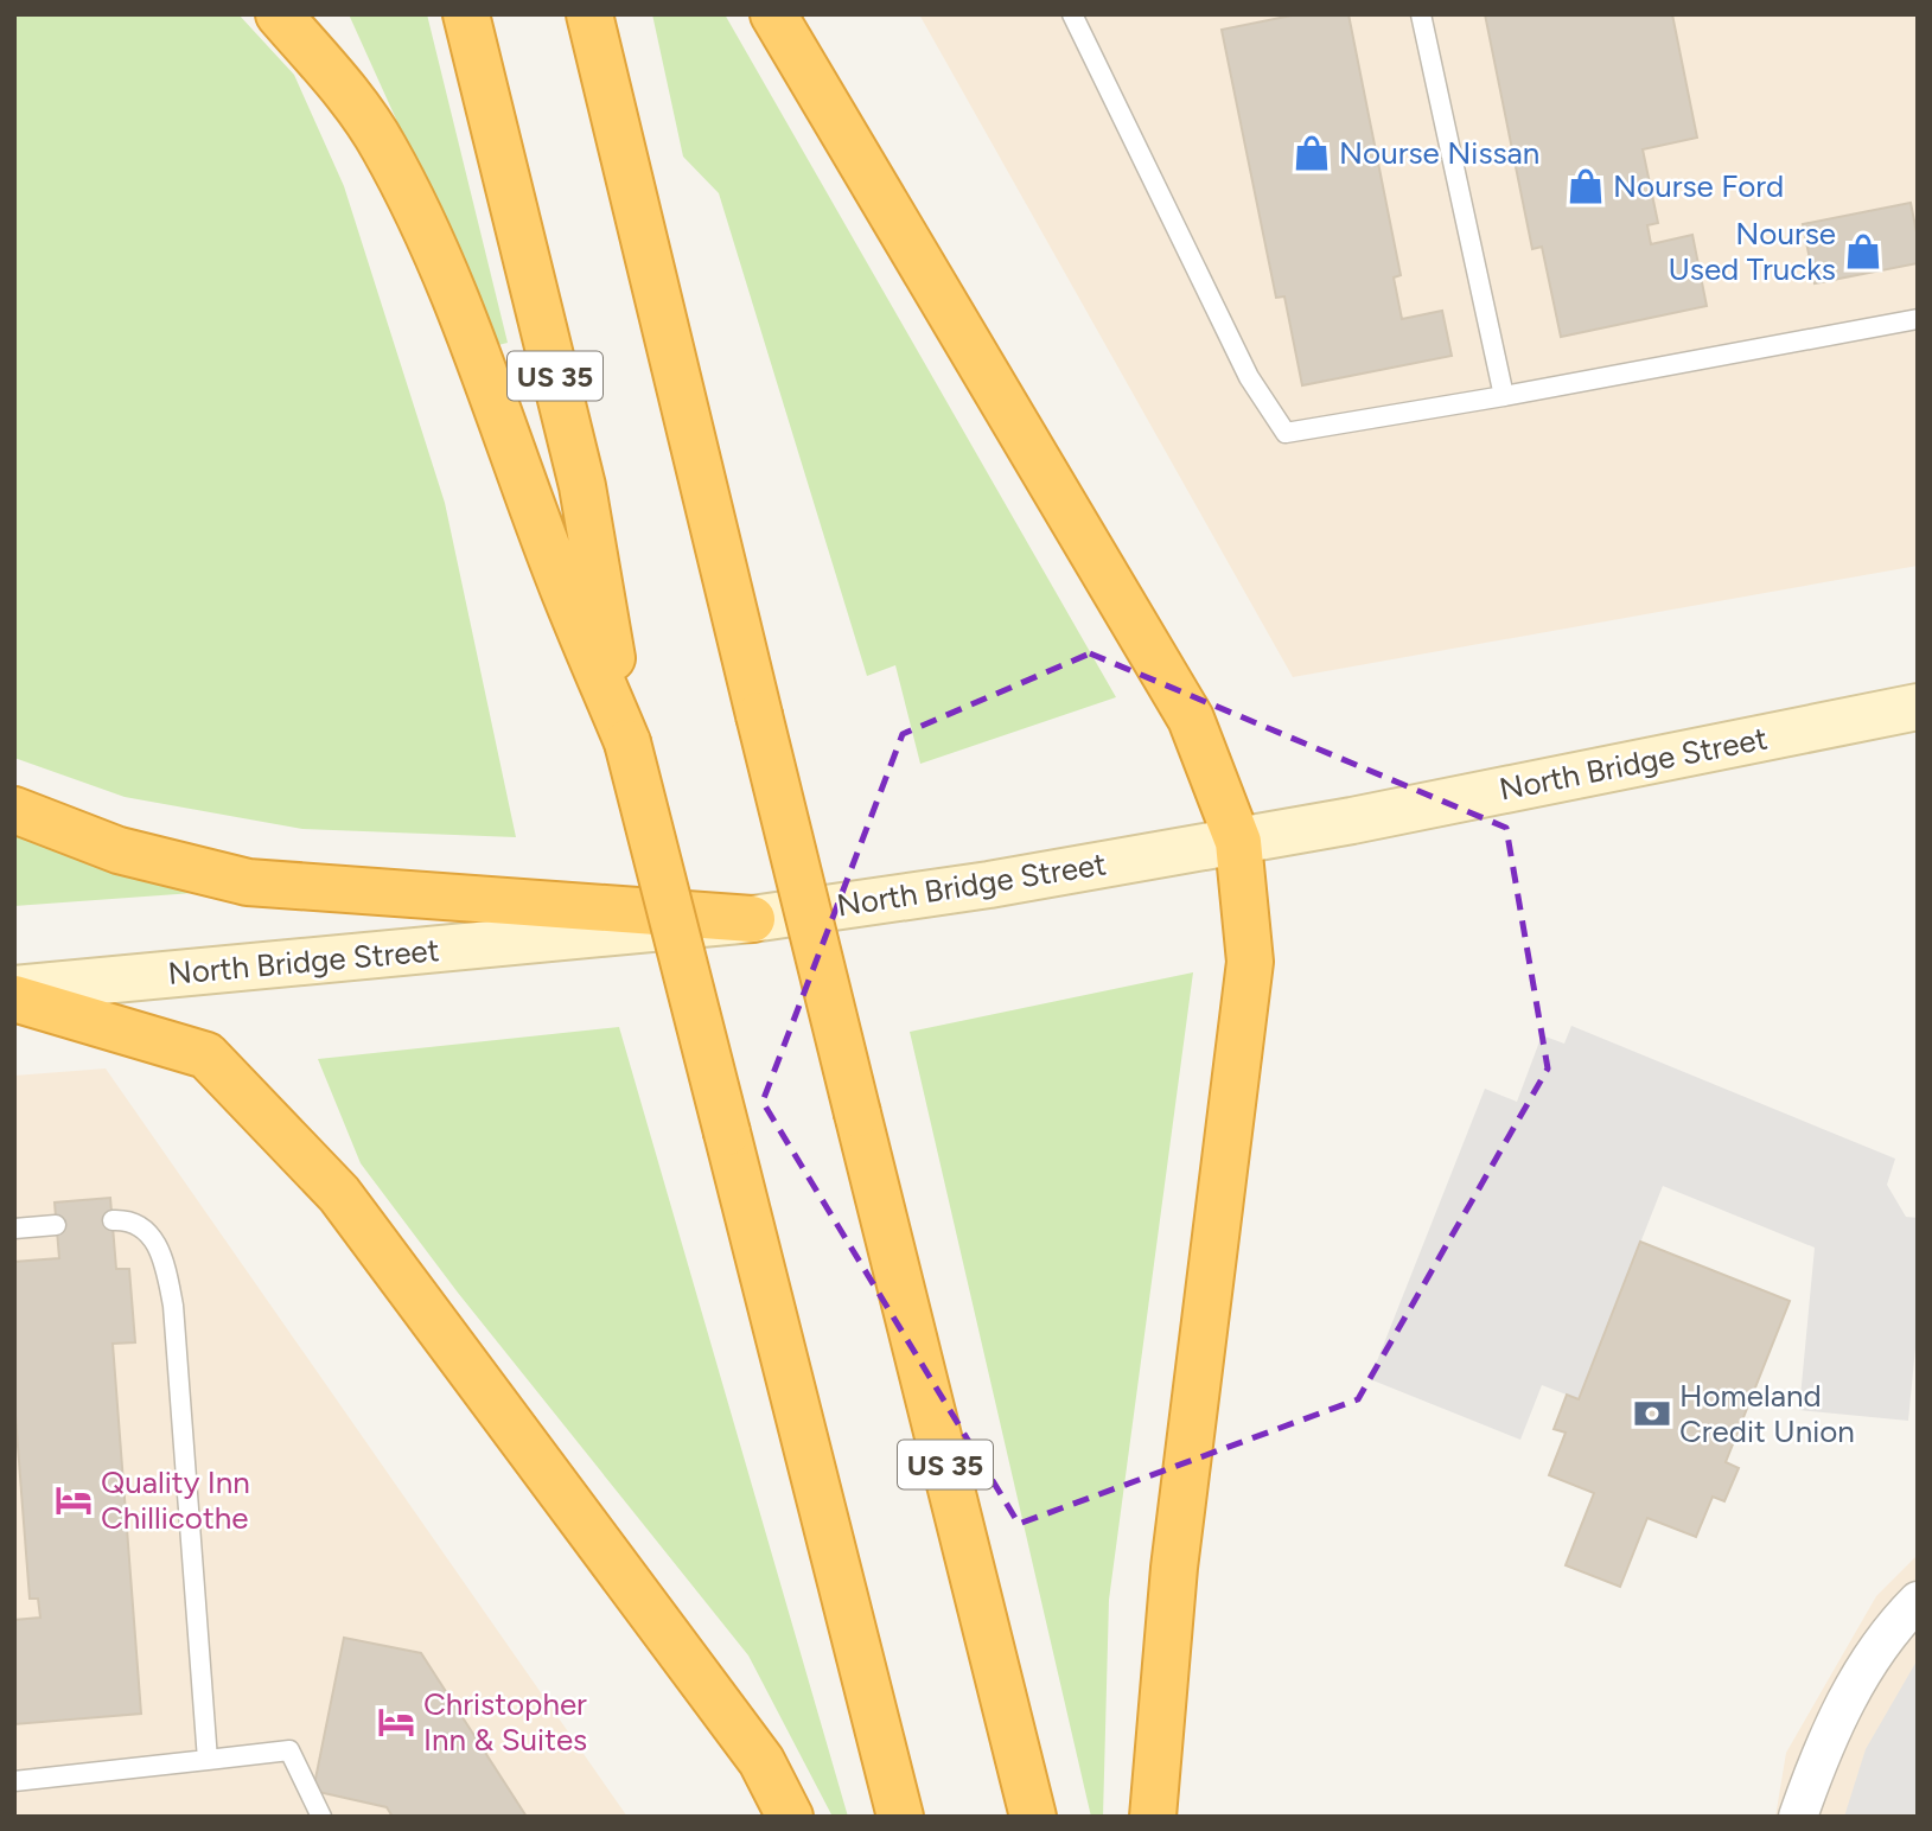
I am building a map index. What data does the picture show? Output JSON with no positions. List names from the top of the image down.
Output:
{
  "streets": {
    "highway": ["US 35"],
    "main road": ["North Bridge Street"]
  },
  "places": {
    "shop": ["Nourse Nissan", "Nourse Ford", "Nourse Used Trucks"],
    "bank": ["Homeland Credit Union"],
    "hotel": ["Quality Inn Chillicothe", "Christopher Inn & Suites"]
  }
}
